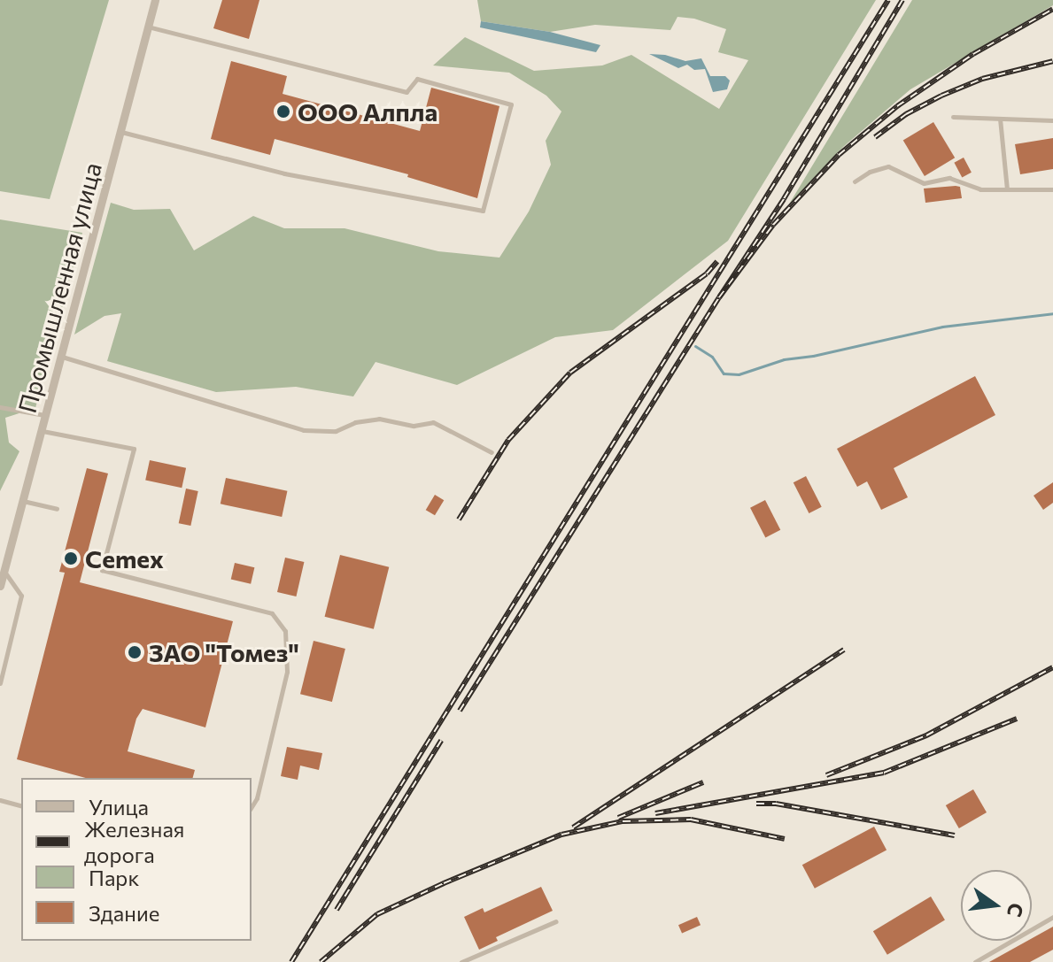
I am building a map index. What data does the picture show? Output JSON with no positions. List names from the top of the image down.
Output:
{
  "streets": {
    "street": ["Промышленная улица"]
  },
  "places": ["ООО Алпла", "Cemex", "ЗАО \"Томез\""],
  "legend": [
    "Улица",
    "Железная дорога",
    "Парк",
    "Здание"
  ],
  "north": "right"
}
